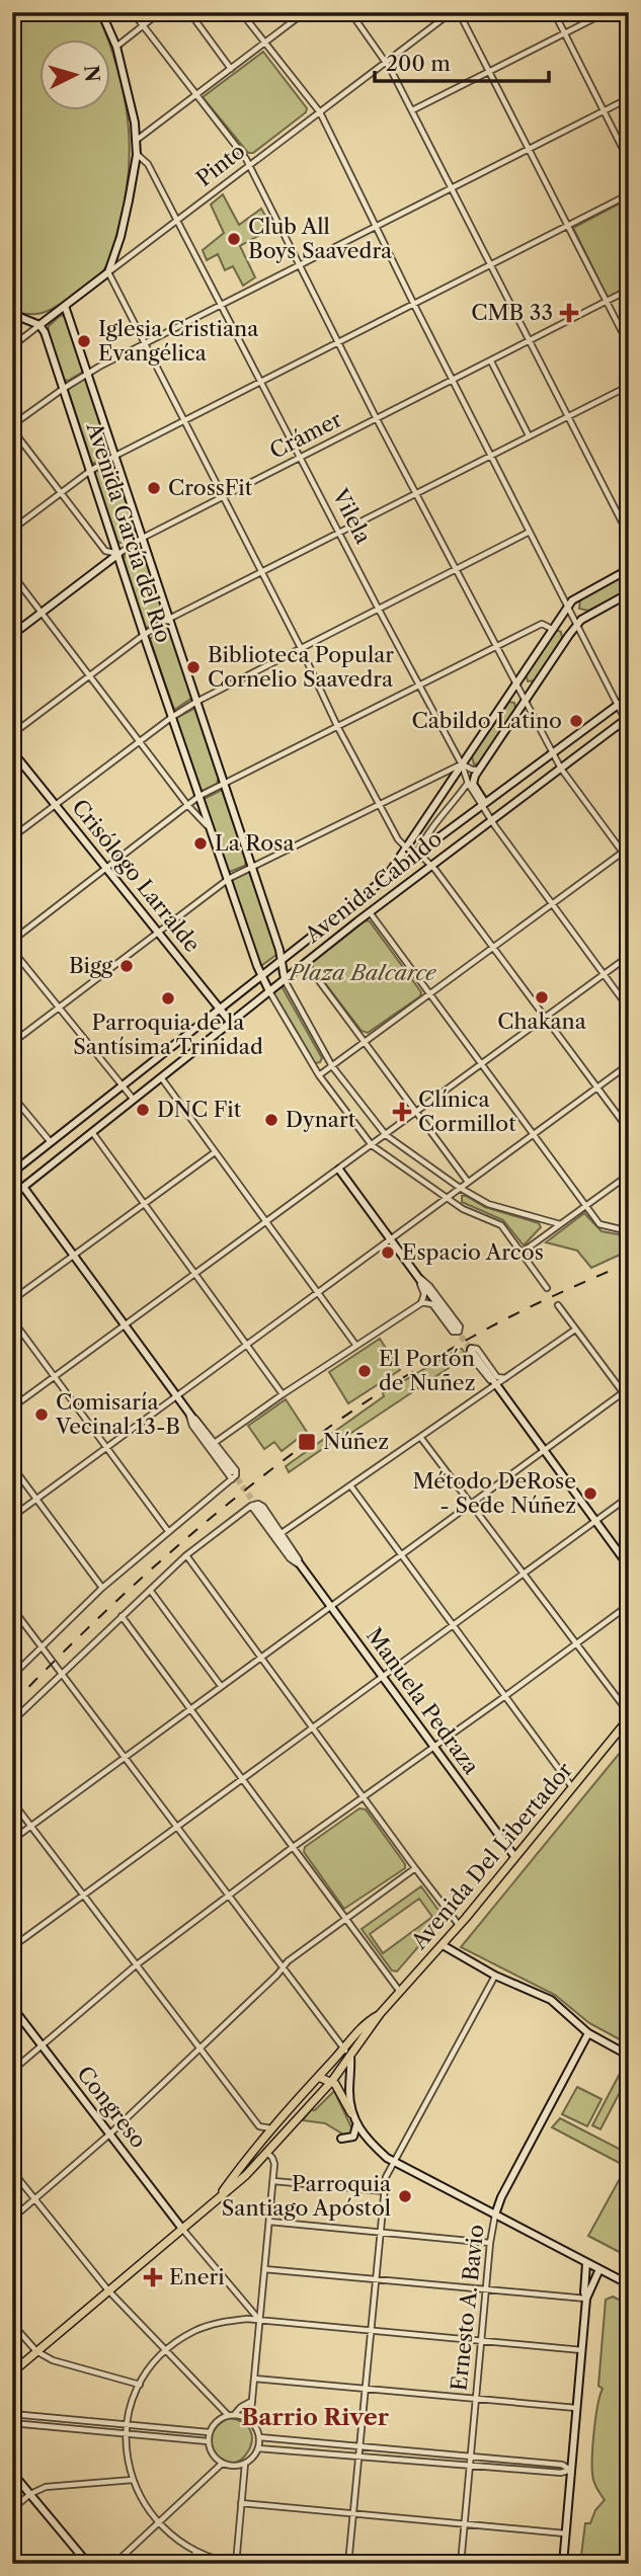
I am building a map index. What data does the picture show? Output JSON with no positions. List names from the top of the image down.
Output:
{
  "streets": {
    "main road": ["Avenida Del Libertador"],
    "street": [
      "Pinto",
      "Crámer",
      "Vilela",
      "Avenida García del Río",
      "Crisólogo Larralde",
      "Avenida Cabildo",
      "Manuela Pedraza",
      "Congreso",
      "Ernesto A. Bavio"
    ]
  },
  "crossings": [
    ["Pinto", "Vilela"],
    ["Pinto", "Avenida García del Río"],
    ["Crámer", "Vilela"],
    ["Crámer", "Avenida García del Río"],
    ["Vilela", "Avenida Cabildo"],
    ["Avenida García del Río", "Avenida Cabildo"],
    ["Crisólogo Larralde", "Avenida Cabildo"],
    ["Manuela Pedraza", "Avenida Del Libertador"],
    ["Avenida Del Libertador", "Congreso"]
  ],
  "districts": ["Barrio River"],
  "parks": ["Plaza Balcarce"],
  "places": {
    "other": [
      "Club All Boys Saavedra",
      "Iglesia Cristiana Evangélica",
      "CrossFit",
      "Biblioteca Popular Cornelio Saavedra",
      "Cabildo Latino",
      "La Rosa",
      "Bigg",
      "Chakana",
      "Parroquia de la Santísima Trinidad",
      "DNC Fit",
      "Dynart",
      "Espacio Arcos",
      "El Portón de Nuñez",
      "Comisaría Vecinal 13-B",
      "Método DeRose - Sede Núñez",
      "Parroquia Santiago Apóstol"
    ],
    "health": ["CMB 33", "Clínica Cormillot", "Eneri"],
    "transit": ["Núñez"]
  },
  "scale_bar": "200 m",
  "north": "right"
}
